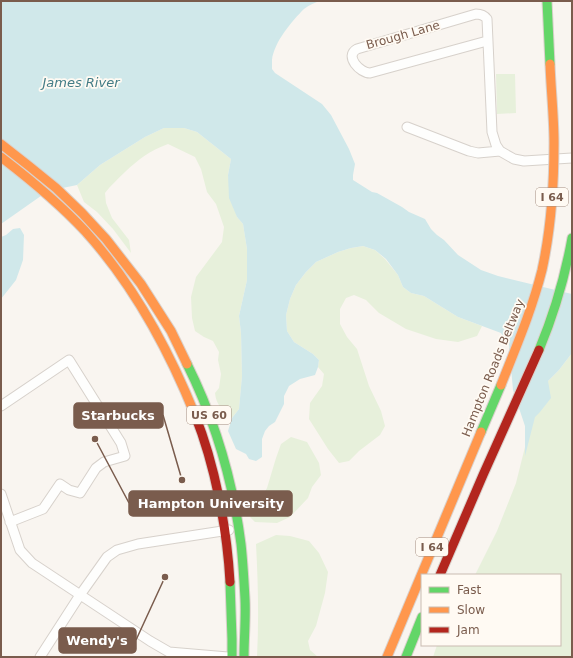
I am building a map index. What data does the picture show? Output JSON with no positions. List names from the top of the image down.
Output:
{
  "streets": {
    "main road": ["I 64", "Hampton Roads Beltway", "US 60"],
    "street": ["Brough Lane"]
  },
  "water": ["James River"],
  "places": ["Hampton University", "Starbucks", "Wendy's"],
  "legend": ["Fast", "Slow", "Jam"]
}
